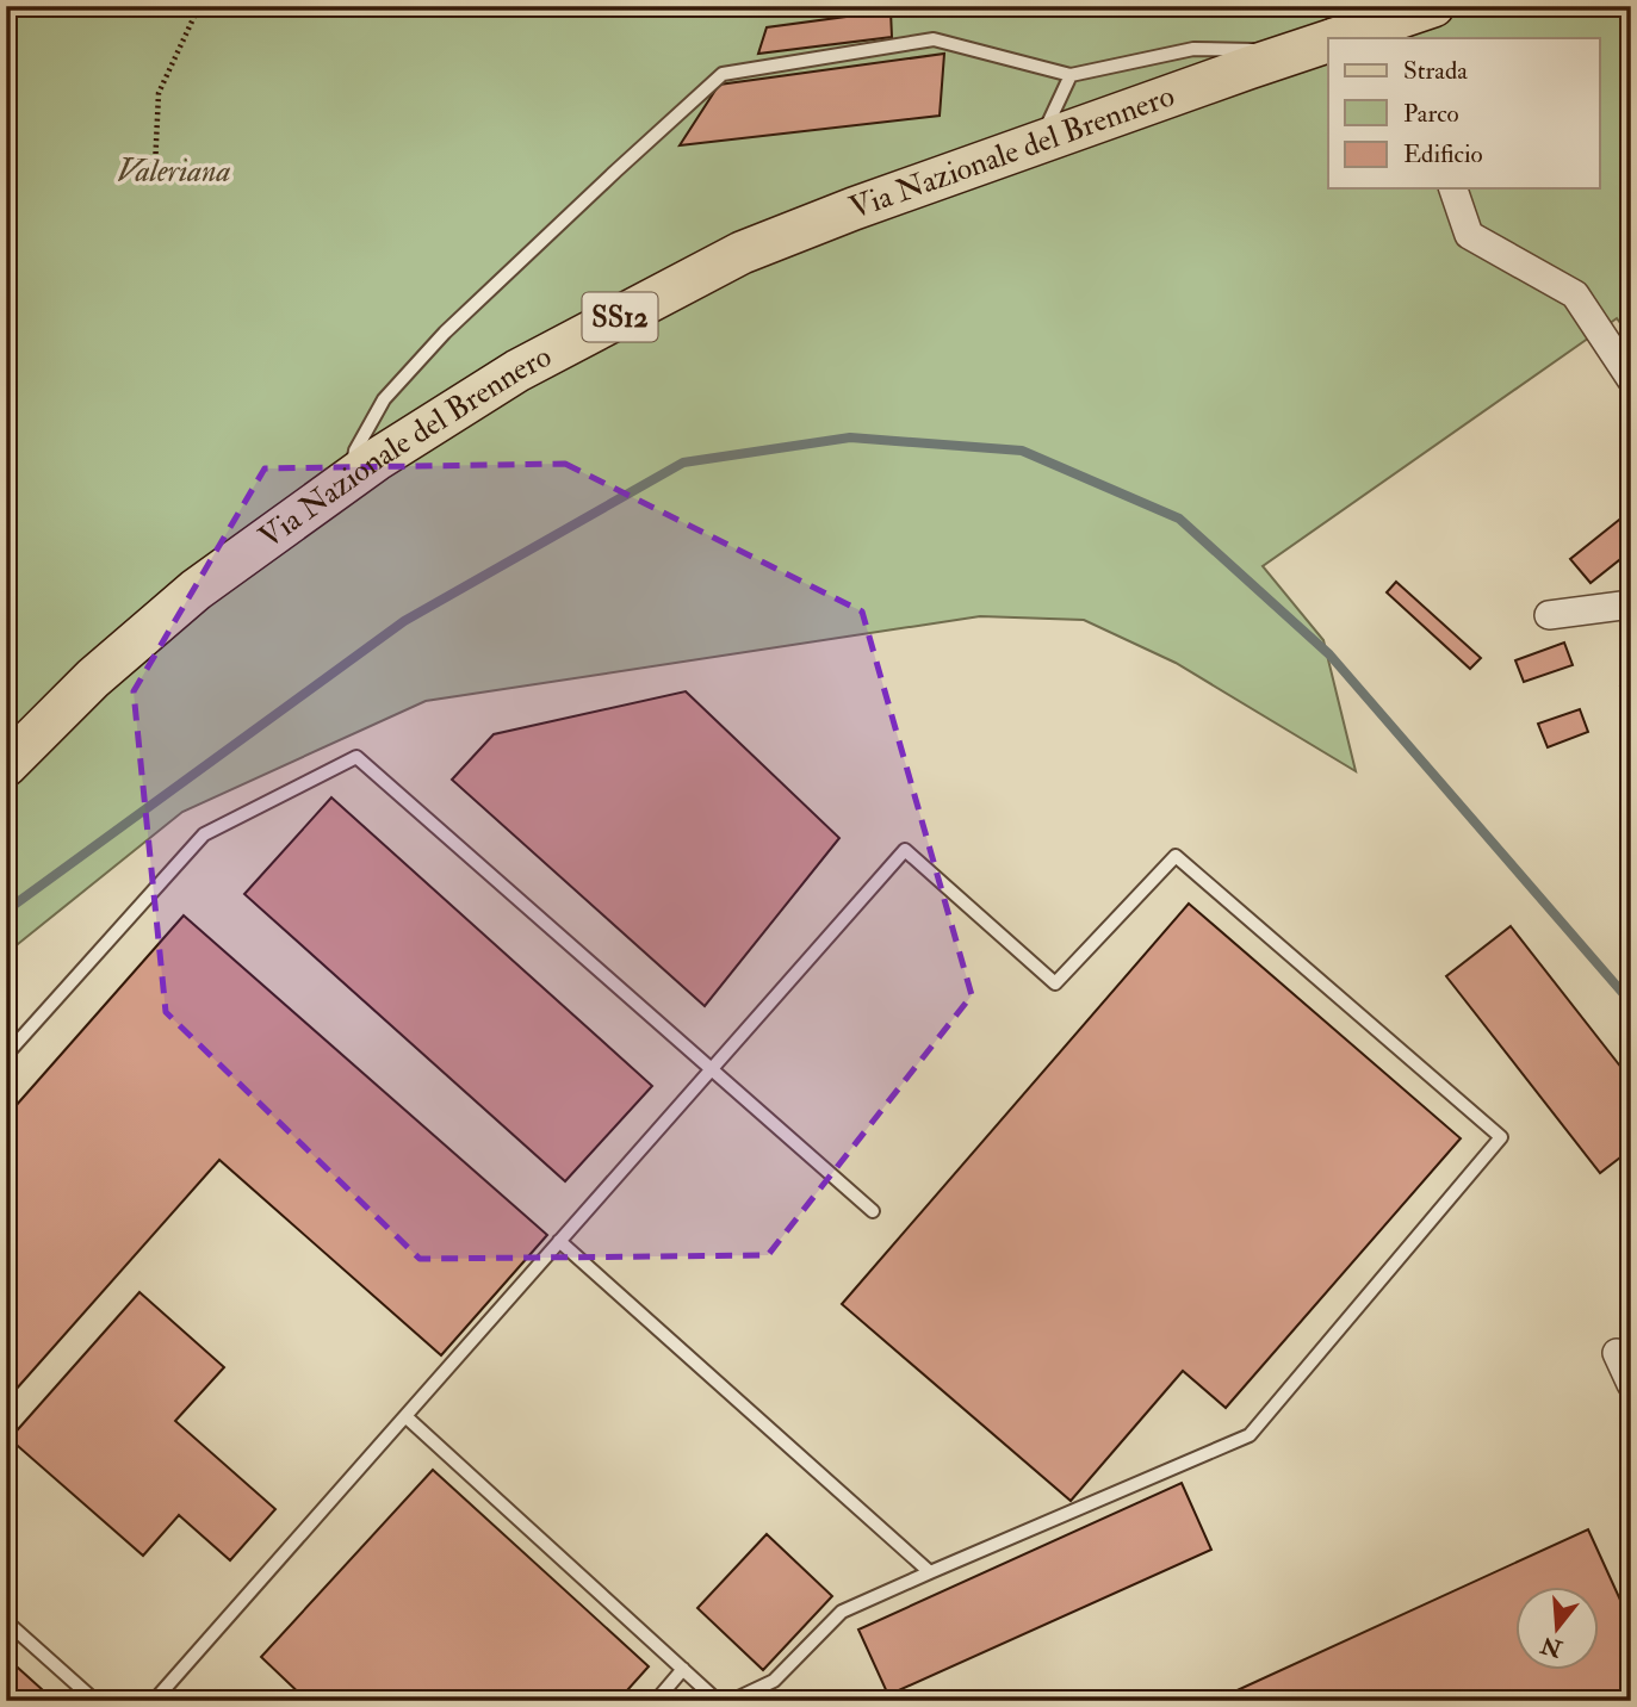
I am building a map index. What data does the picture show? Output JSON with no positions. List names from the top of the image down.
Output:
{
  "streets": {
    "main road": ["Via Nazionale del Brennero", "SS12"]
  },
  "parks": ["Valeriana"],
  "legend": ["Strada", "Parco", "Edificio"],
  "north": "bottom"
}
